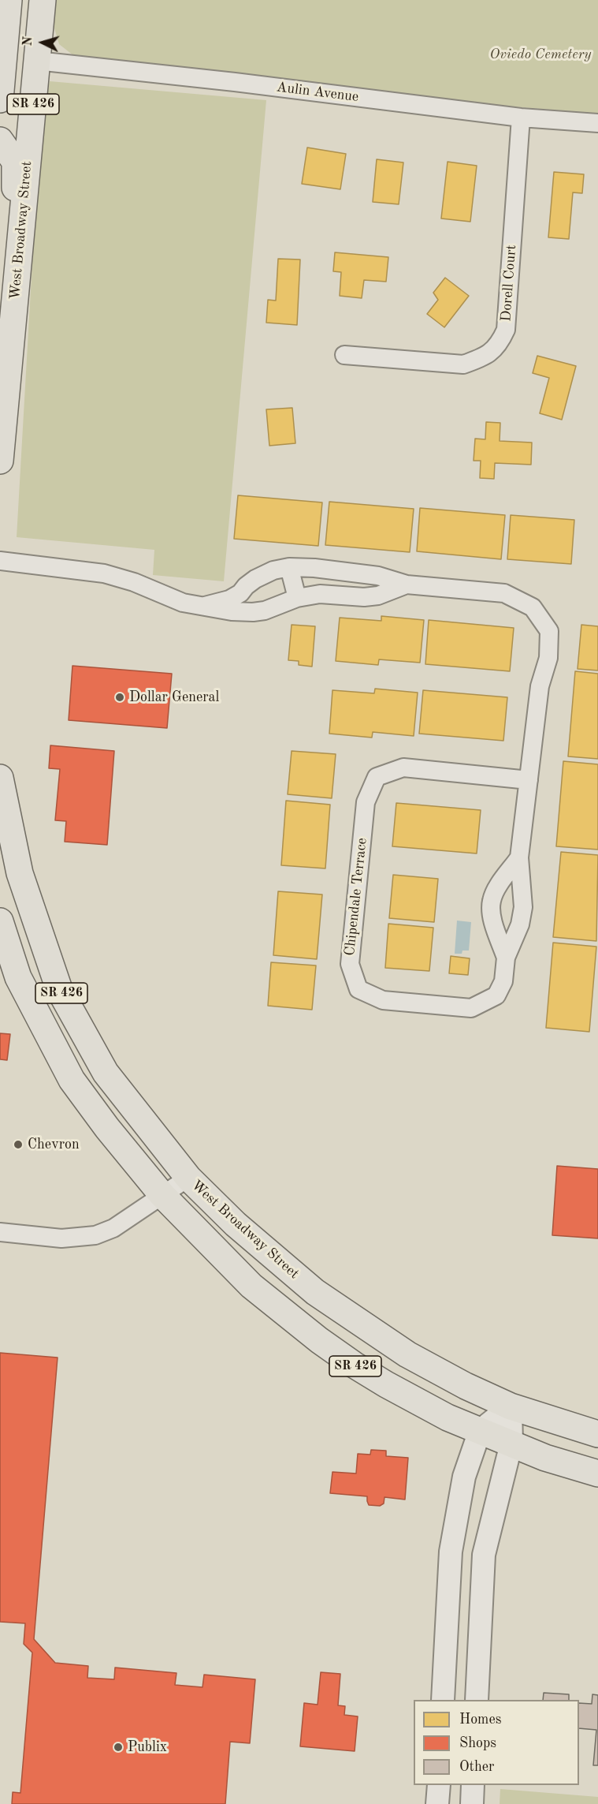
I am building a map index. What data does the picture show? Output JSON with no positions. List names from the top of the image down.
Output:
{
  "streets": {
    "main road": ["SR 426", "West Broadway Street"],
    "street": ["Aulin Avenue", "Dorell Court", "Chipendale Terrace"]
  },
  "crossings": [
    ["Aulin Avenue", "West Broadway Street"],
    ["Aulin Avenue", "Dorell Court"]
  ],
  "parks": ["Oviedo Cemetery"],
  "places": ["Dollar General", "Chevron", "Publix"],
  "legend": ["Homes", "Shops", "Other"],
  "north": "left"
}
